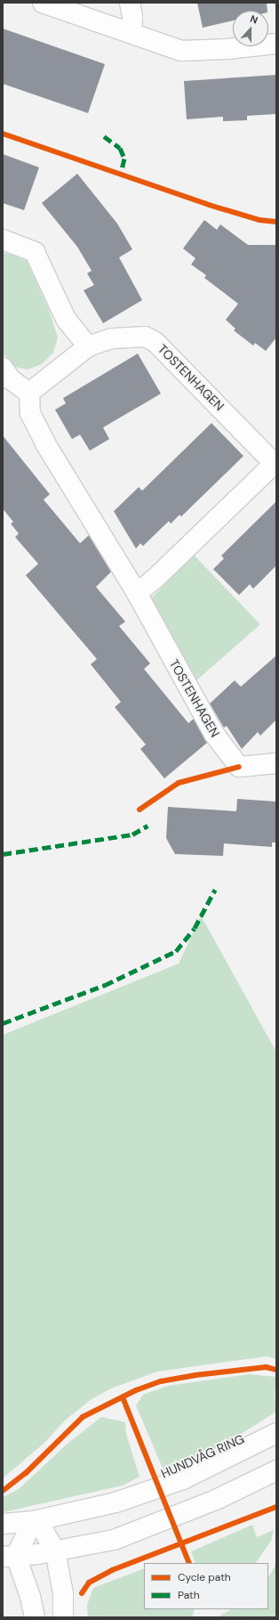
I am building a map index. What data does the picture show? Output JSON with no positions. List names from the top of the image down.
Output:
{
  "streets": {
    "street": ["TOSTENHAGEN", "HUNDVÅG RING"]
  },
  "legend": ["Cycle path", "Path"],
  "north": "top"
}
